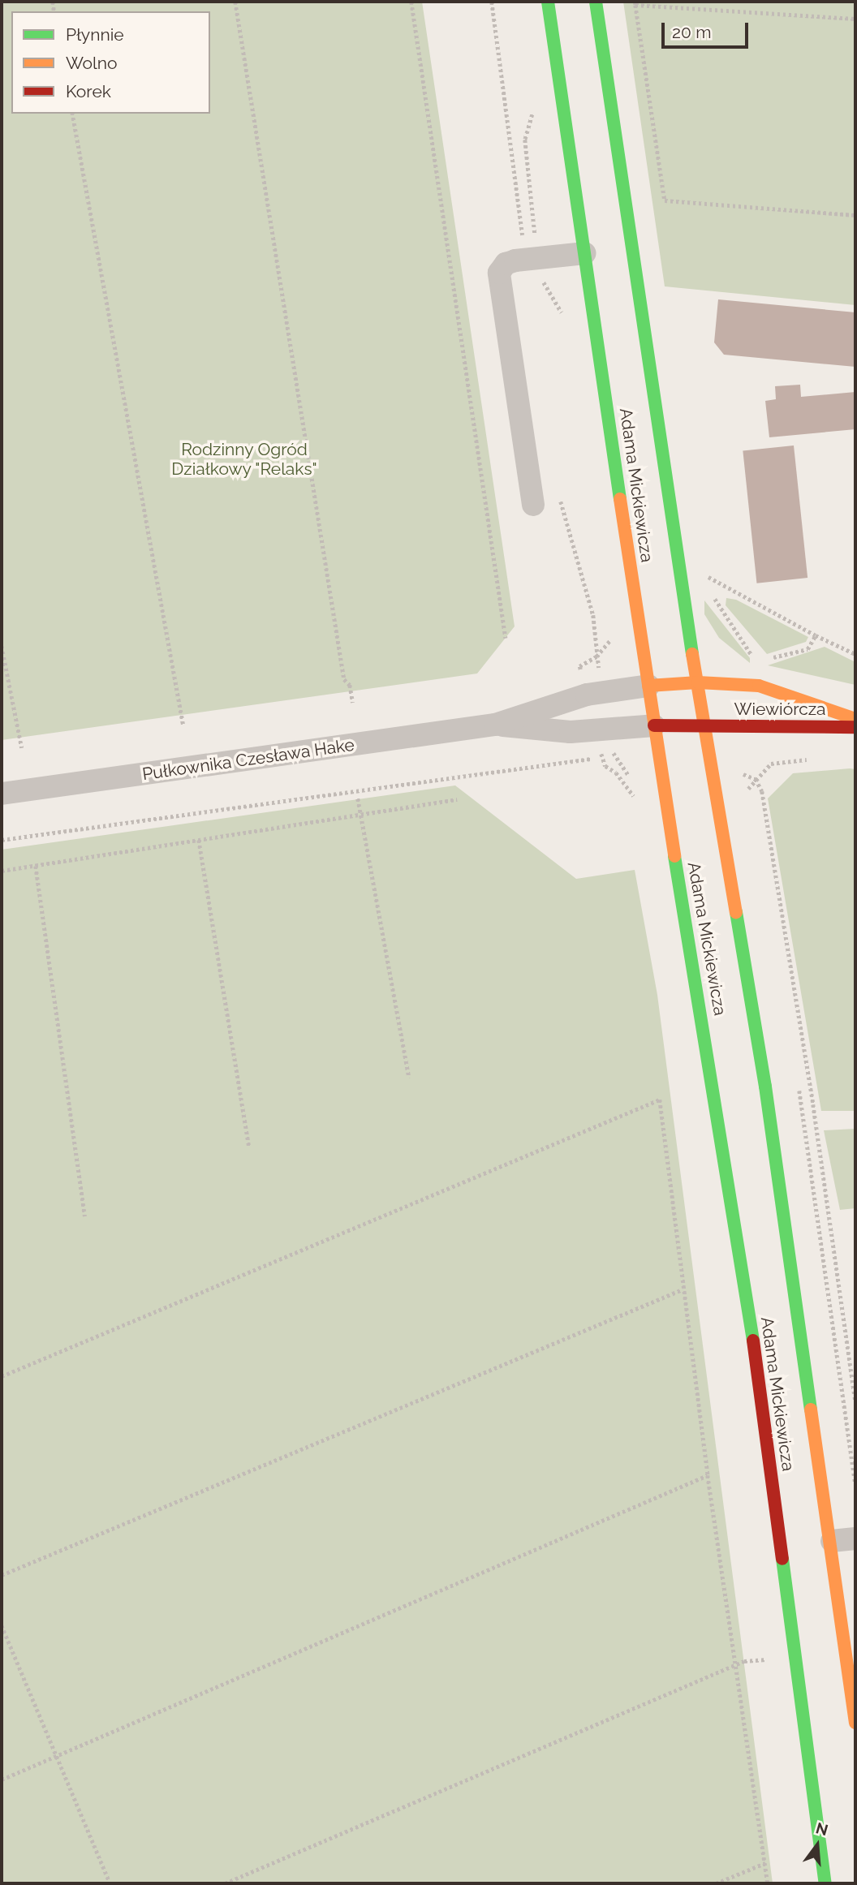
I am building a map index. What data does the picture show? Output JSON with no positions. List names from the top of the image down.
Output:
{
  "streets": {
    "street": ["Adama Mickiewicza", "Wiewiórcza", "Pułkownika Czesława Hake"]
  },
  "crossings": [
    ["Adama Mickiewicza", "Wiewiórcza"],
    ["Adama Mickiewicza", "Pułkownika Czesława Hake"],
    ["Wiewiórcza", "Pułkownika Czesława Hake"]
  ],
  "parks": ["Rodzinny Ogród Działkowy \"Relaks\""],
  "legend": ["Płynnie", "Wolno", "Korek"],
  "scale_bar": "20 m",
  "north": "top"
}
